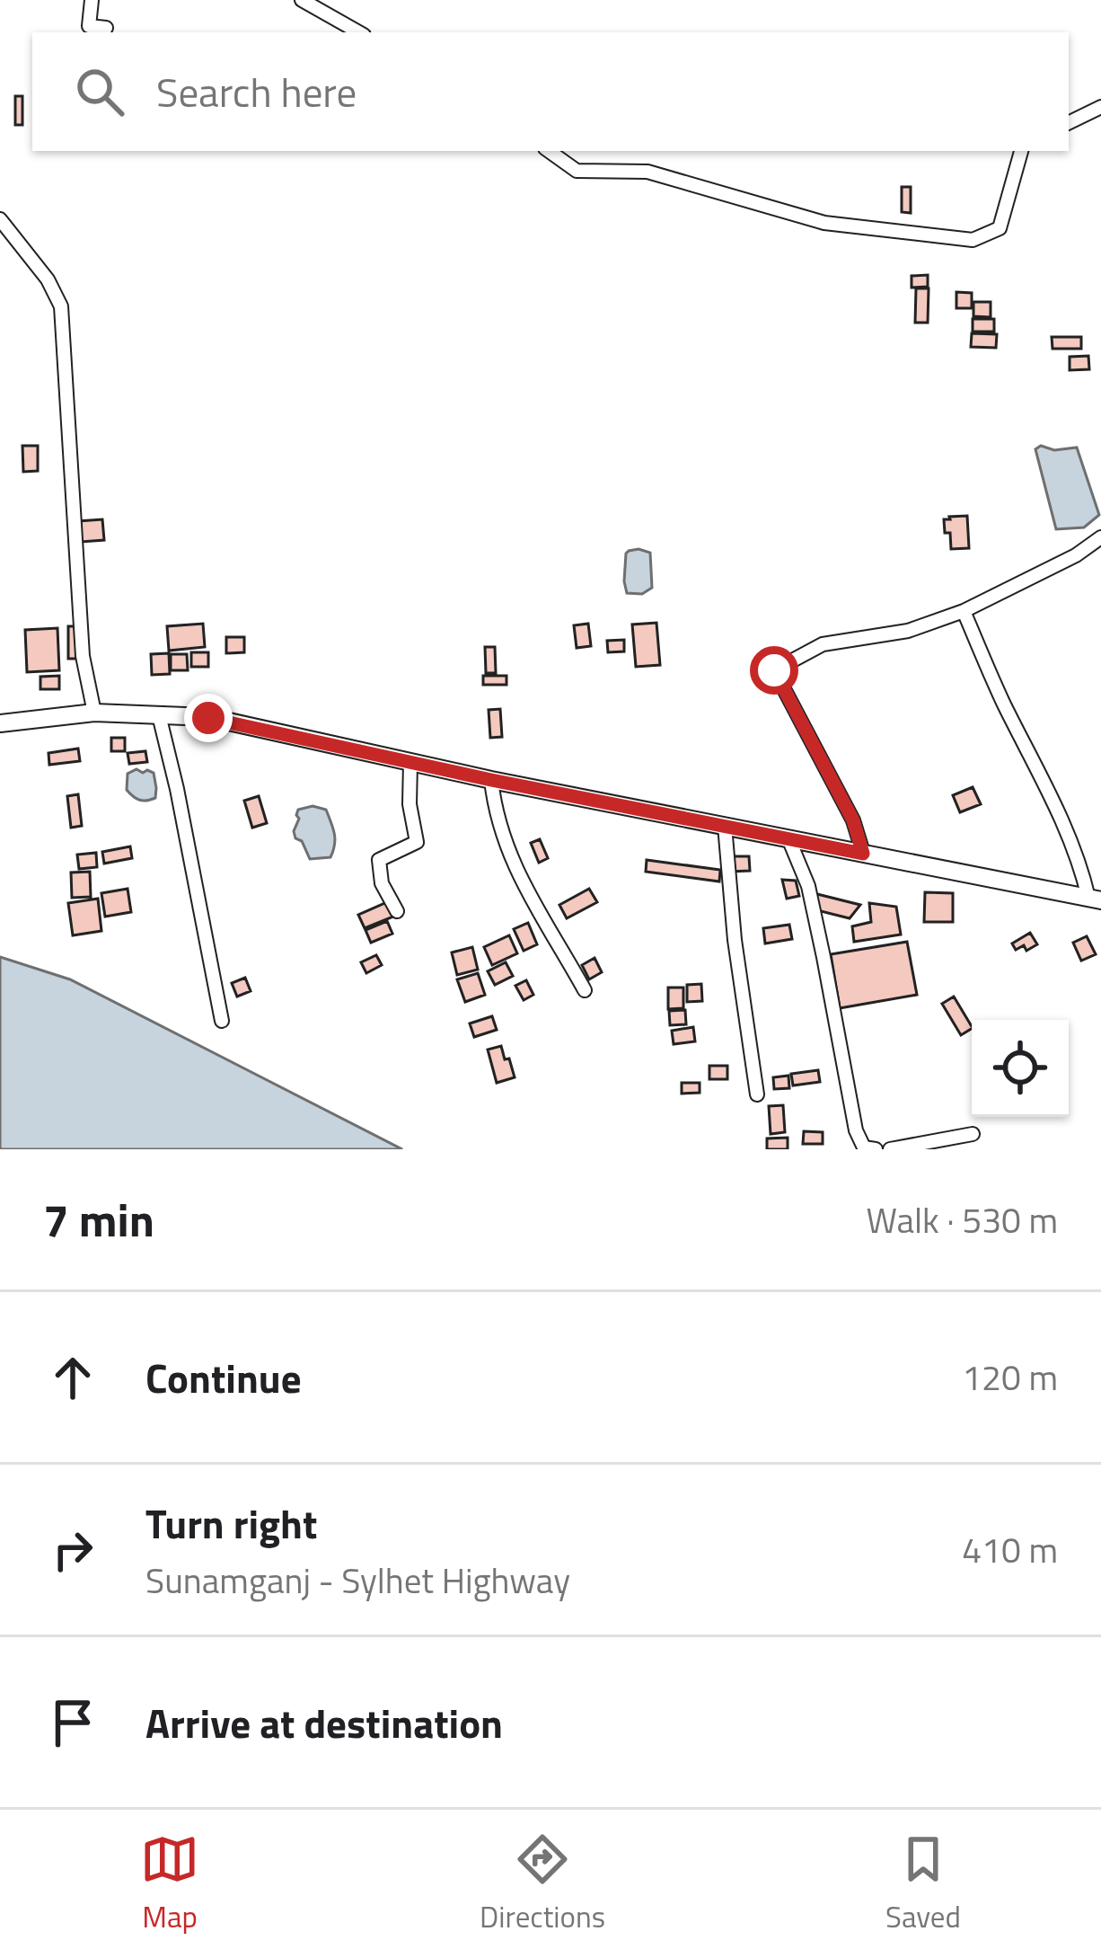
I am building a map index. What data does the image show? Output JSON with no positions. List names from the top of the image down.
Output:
{
  "page": {
    "search": "Search here",
    "heading": ["7 min", "Walk · 530 m"],
    "list": [
      ["Continue", "120 m"],
      ["Turn right", "Sunamganj - Sylhet Highway", "410 m"],
      "Arrive at destination"
    ],
    "nav": ["Map", "Directions", "Saved"]
  }
}
